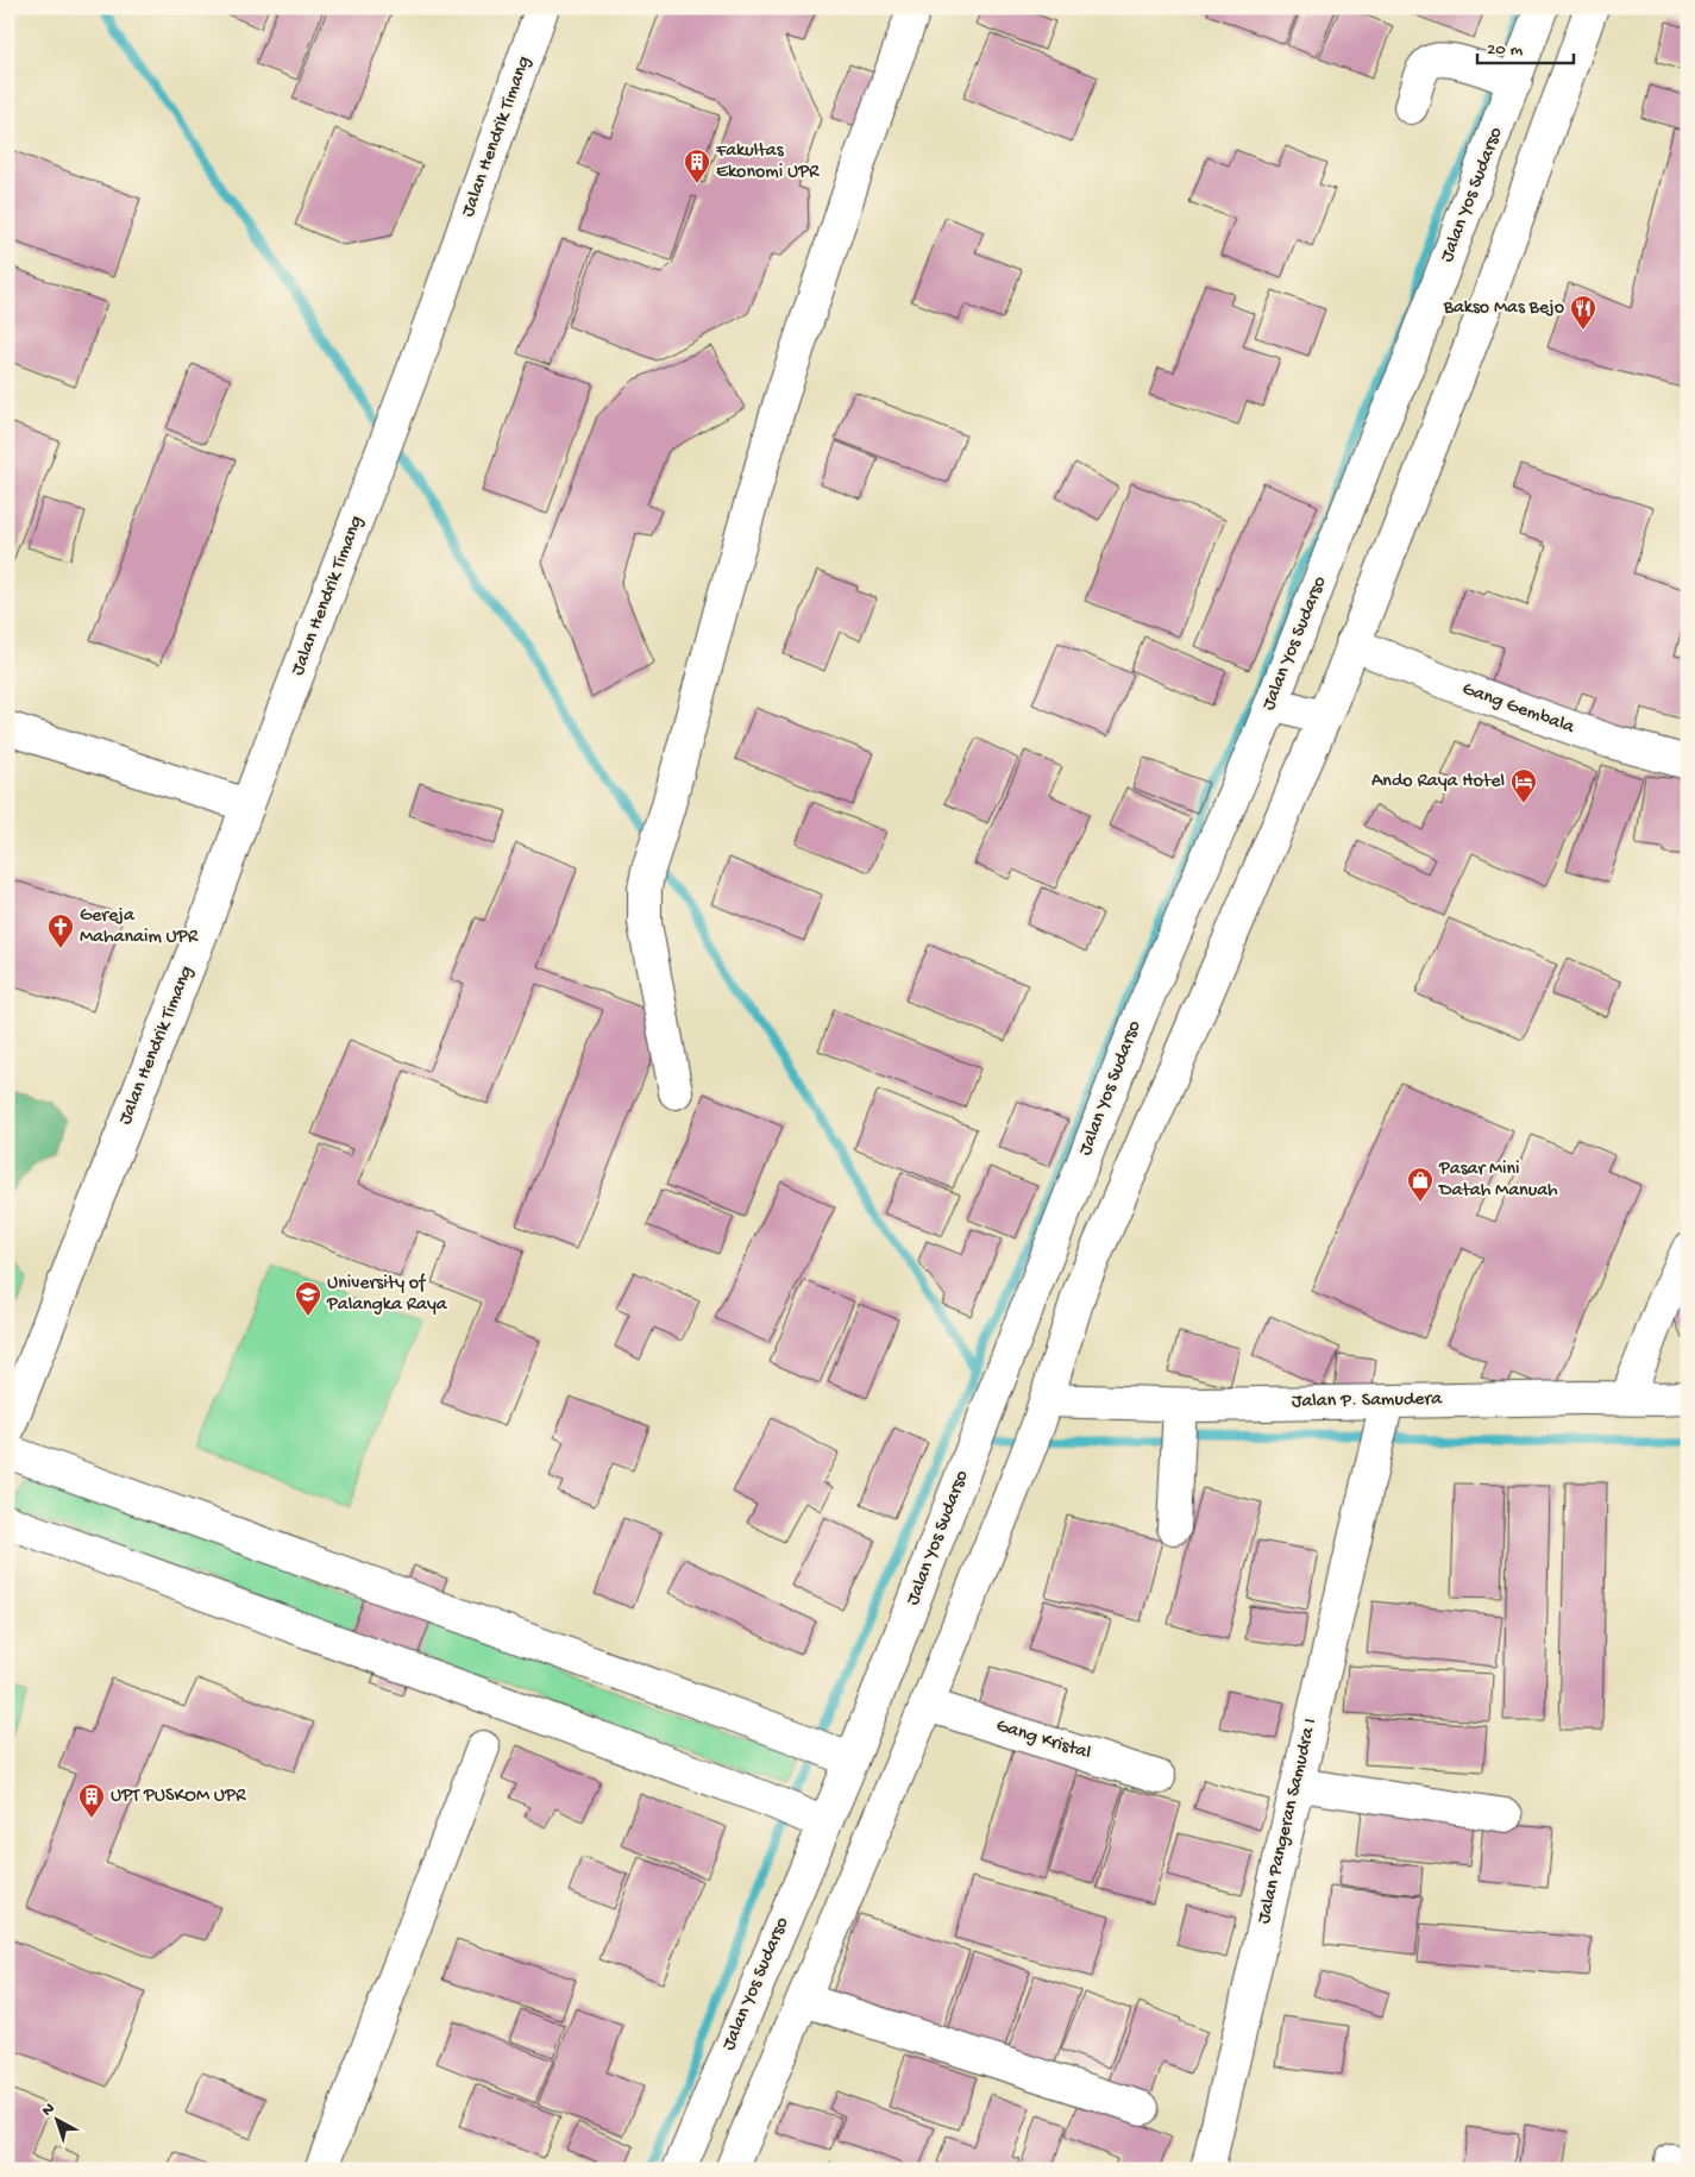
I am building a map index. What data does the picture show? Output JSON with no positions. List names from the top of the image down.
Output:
{
  "streets": {
    "street": [
      "Jalan Hendrik Timang",
      "Jalan Yos Sudarso",
      "Gang Gembala",
      "Jalan P. Samudera",
      "Gang Kristal",
      "Jalan Pangeran Samudra I"
    ]
  },
  "crossings": [
    ["Jalan P. Samudera", "Jalan Pangeran Samudra I"]
  ],
  "places": {
    "building": ["Fakultas Ekonomi UPR", "UPT PUSKOM UPR"],
    "restaurant": ["Bakso Mas Bejo"],
    "hotel": ["Ando Raya Hotel"],
    "church": ["Gereja Mahanaim UPR"],
    "shop": ["Pasar Mini Datah Manuah"],
    "school or university": ["University of Palangka Raya"]
  },
  "scale_bar": "20 m",
  "north": "top left"
}
